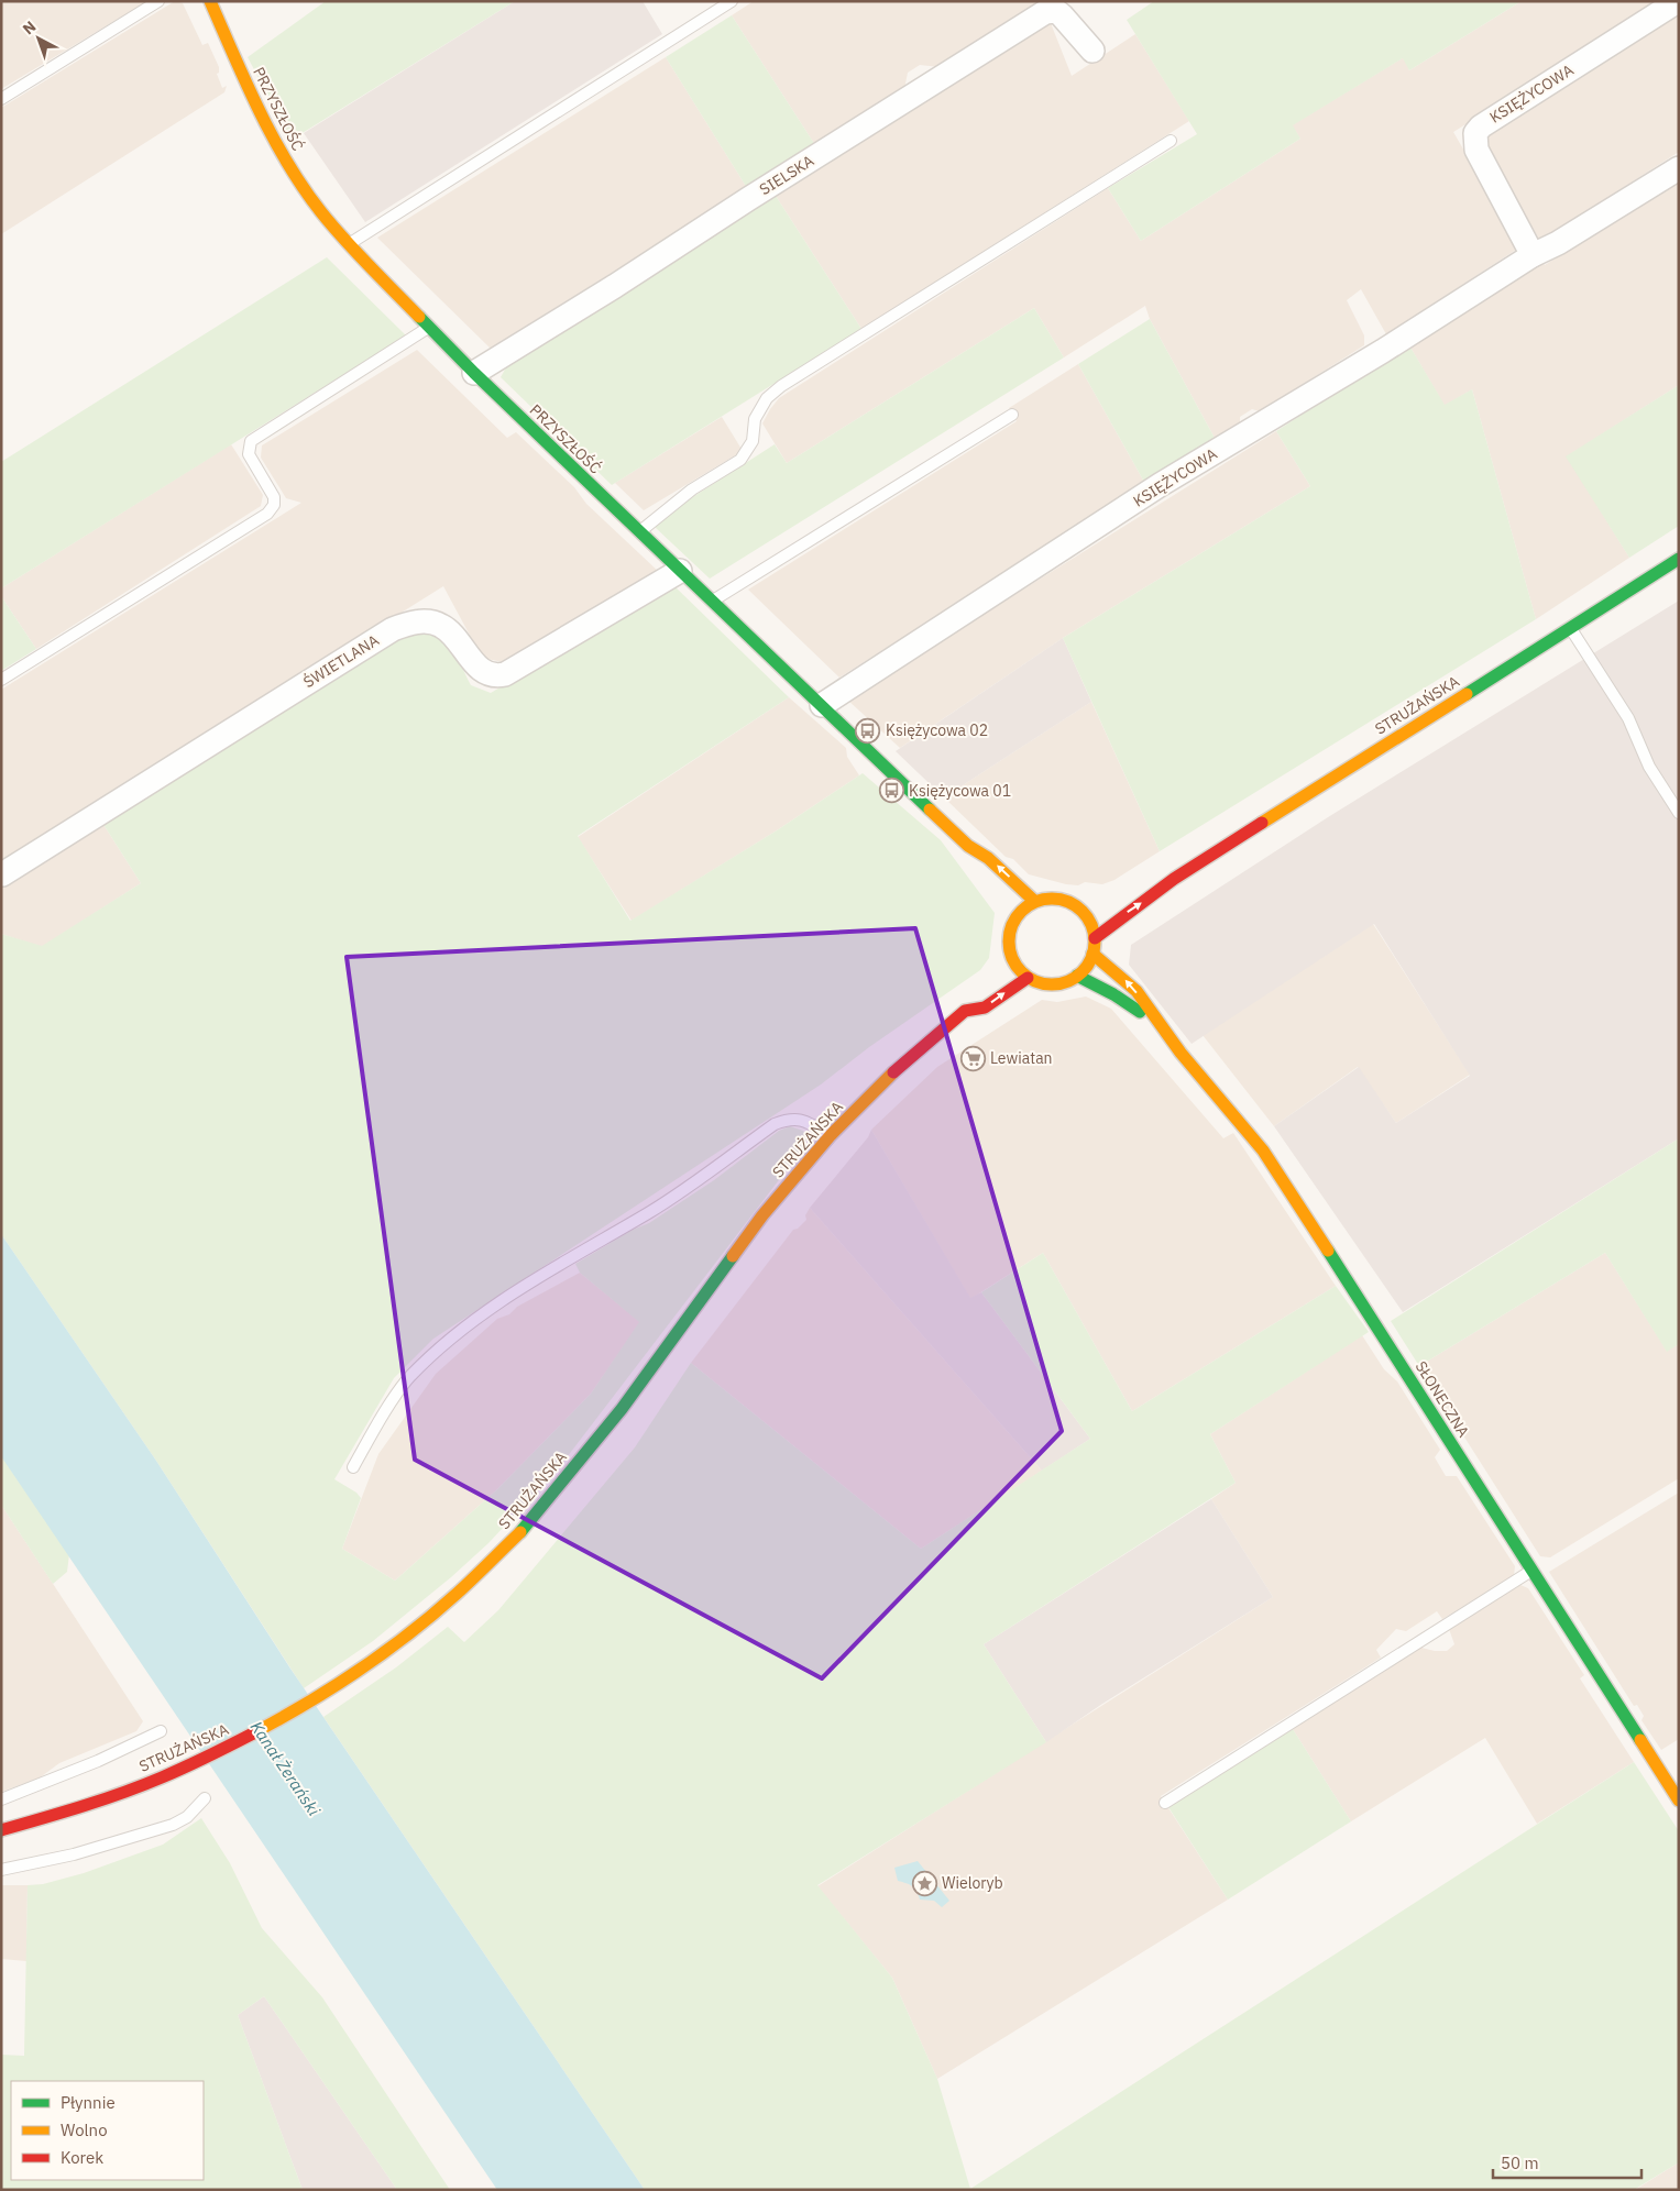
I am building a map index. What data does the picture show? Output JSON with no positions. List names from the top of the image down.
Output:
{
  "streets": {
    "main road": ["PRZYSZŁOŚĆ", "STRUŻAŃSKA", "SŁONECZNA"],
    "street": ["KSIĘŻYCOWA", "SIELSKA", "ŚWIETLANA"]
  },
  "crossings": [
    ["KSIĘŻYCOWA", "PRZYSZŁOŚĆ"],
    ["PRZYSZŁOŚĆ", "SIELSKA"],
    ["PRZYSZŁOŚĆ", "ŚWIETLANA"],
    ["PRZYSZŁOŚĆ", "STRUŻAŃSKA"],
    ["PRZYSZŁOŚĆ", "SŁONECZNA"],
    ["STRUŻAŃSKA", "SŁONECZNA"]
  ],
  "water": ["Kanał Żerański"],
  "places": {
    "bus stop": ["Księżycowa 02", "Księżycowa 01"],
    "supermarket": ["Lewiatan"],
    "place": ["Wieloryb"]
  },
  "legend": ["Płynnie", "Wolno", "Korek"],
  "scale_bar": "50 m",
  "north": "top left"
}
